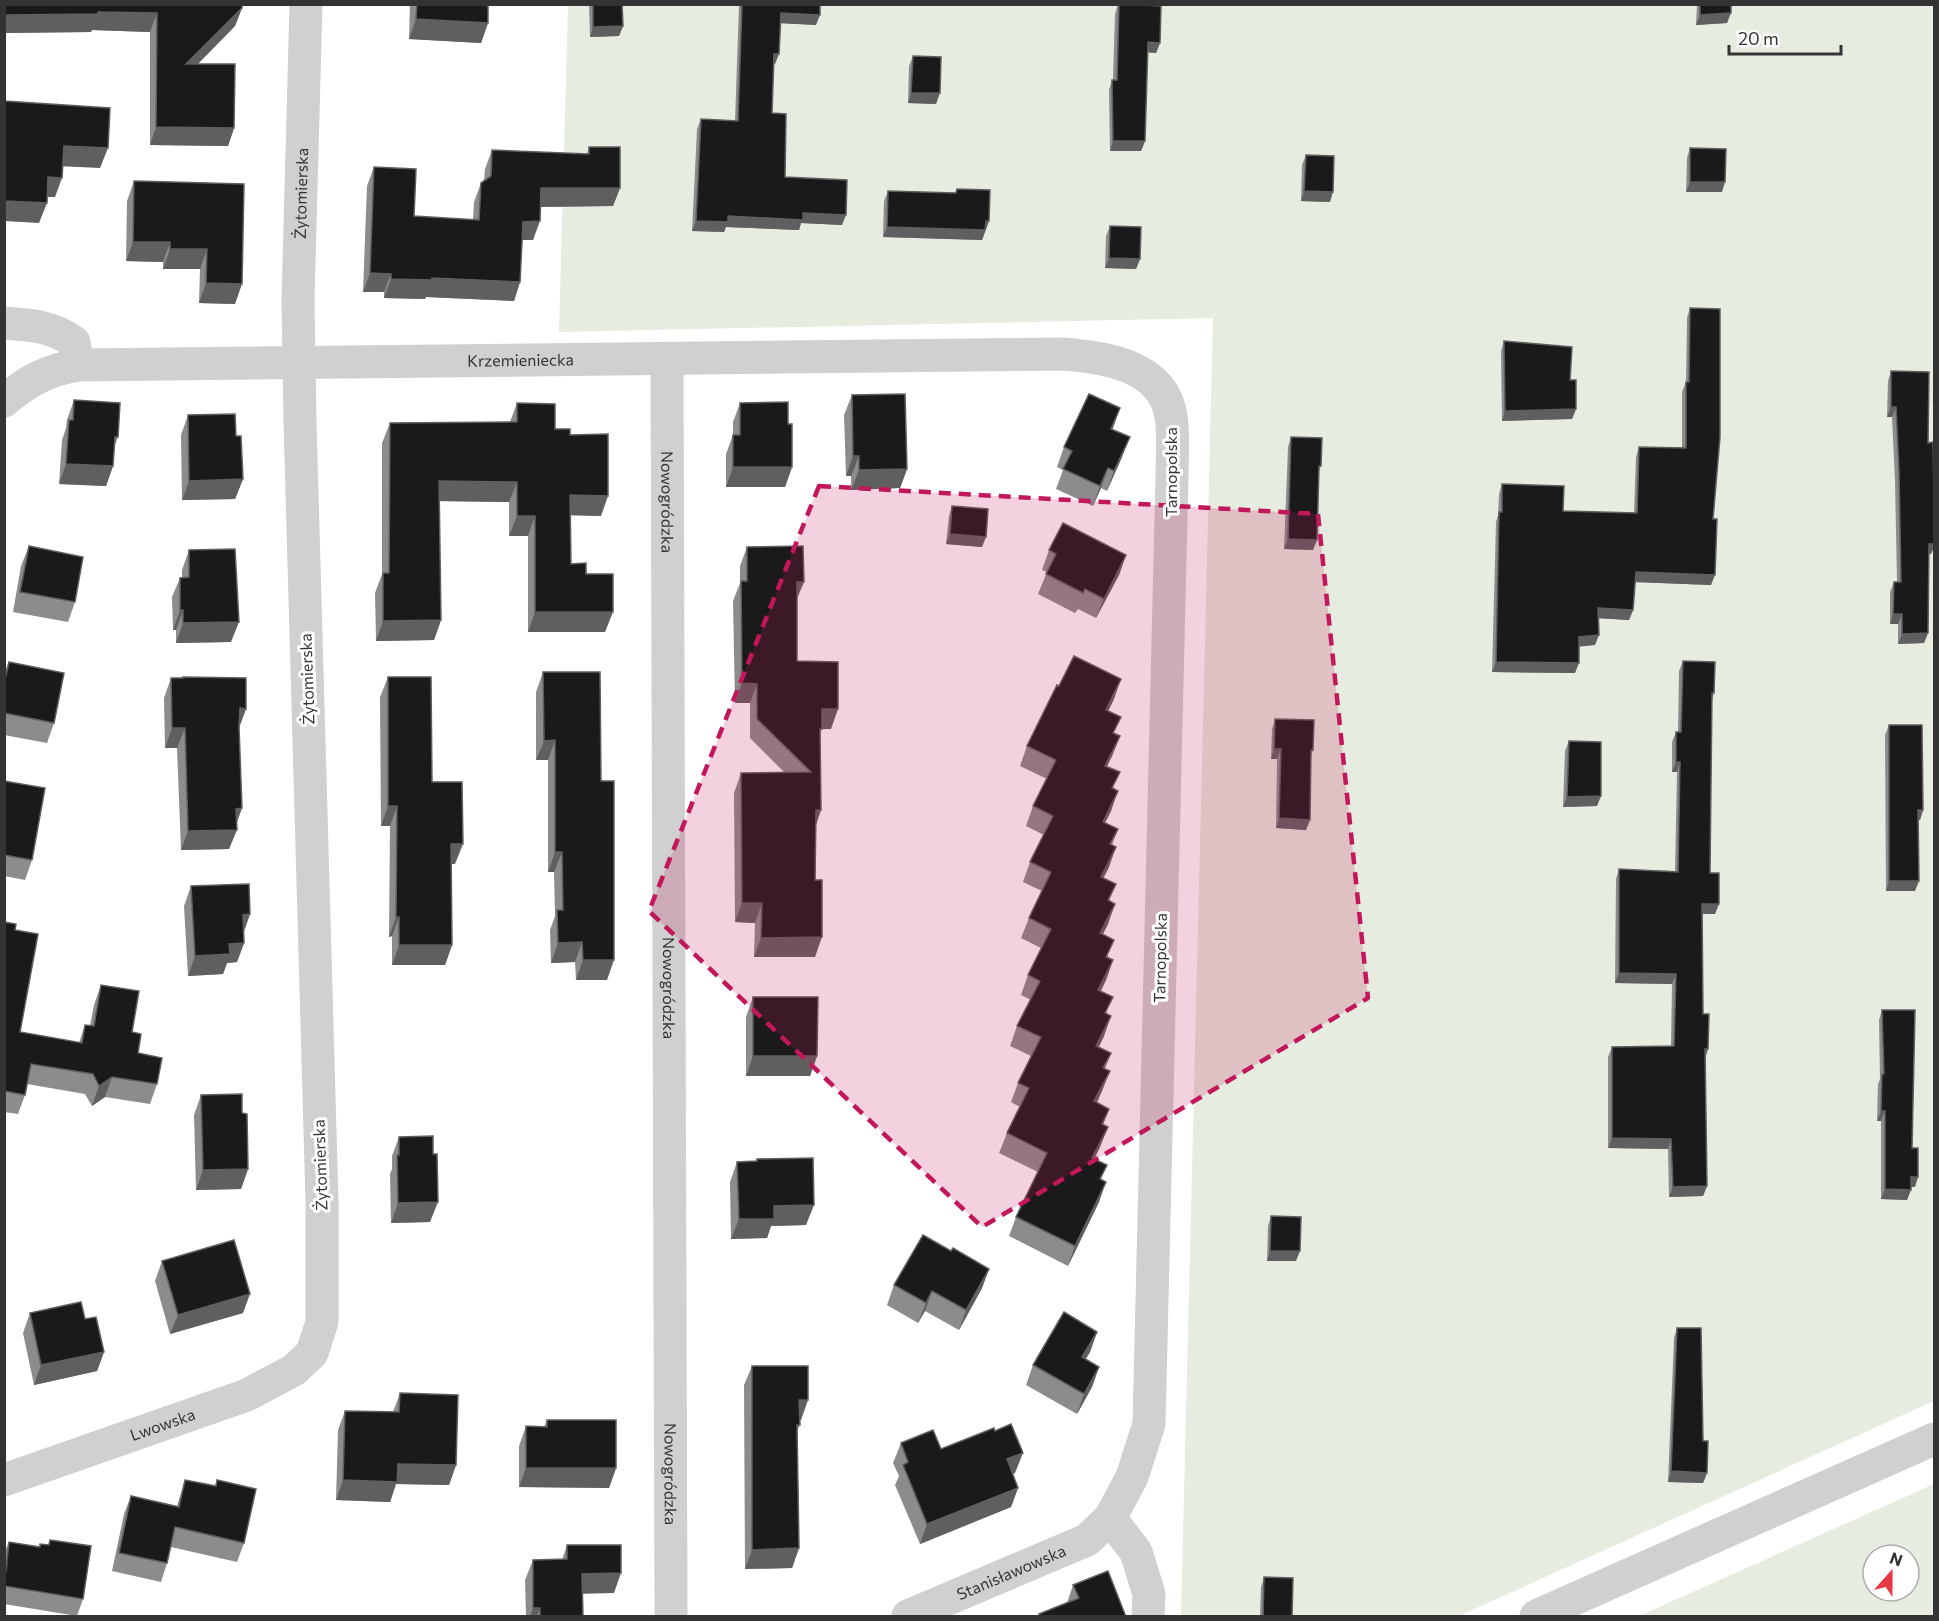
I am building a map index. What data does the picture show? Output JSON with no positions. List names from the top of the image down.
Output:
{
  "streets": {
    "street": [
      "Żytomierska",
      "Krzemieniecka",
      "Tarnopolska",
      "Nowogródzka",
      "Lwowska",
      "Stanisławowska"
    ]
  },
  "crossings": [
    ["Żytomierska", "Krzemieniecka"],
    ["Żytomierska", "Lwowska"],
    ["Krzemieniecka", "Tarnopolska"],
    ["Krzemieniecka", "Nowogródzka"],
    ["Tarnopolska", "Stanisławowska"]
  ],
  "scale_bar": "20 m",
  "north": "top"
}
